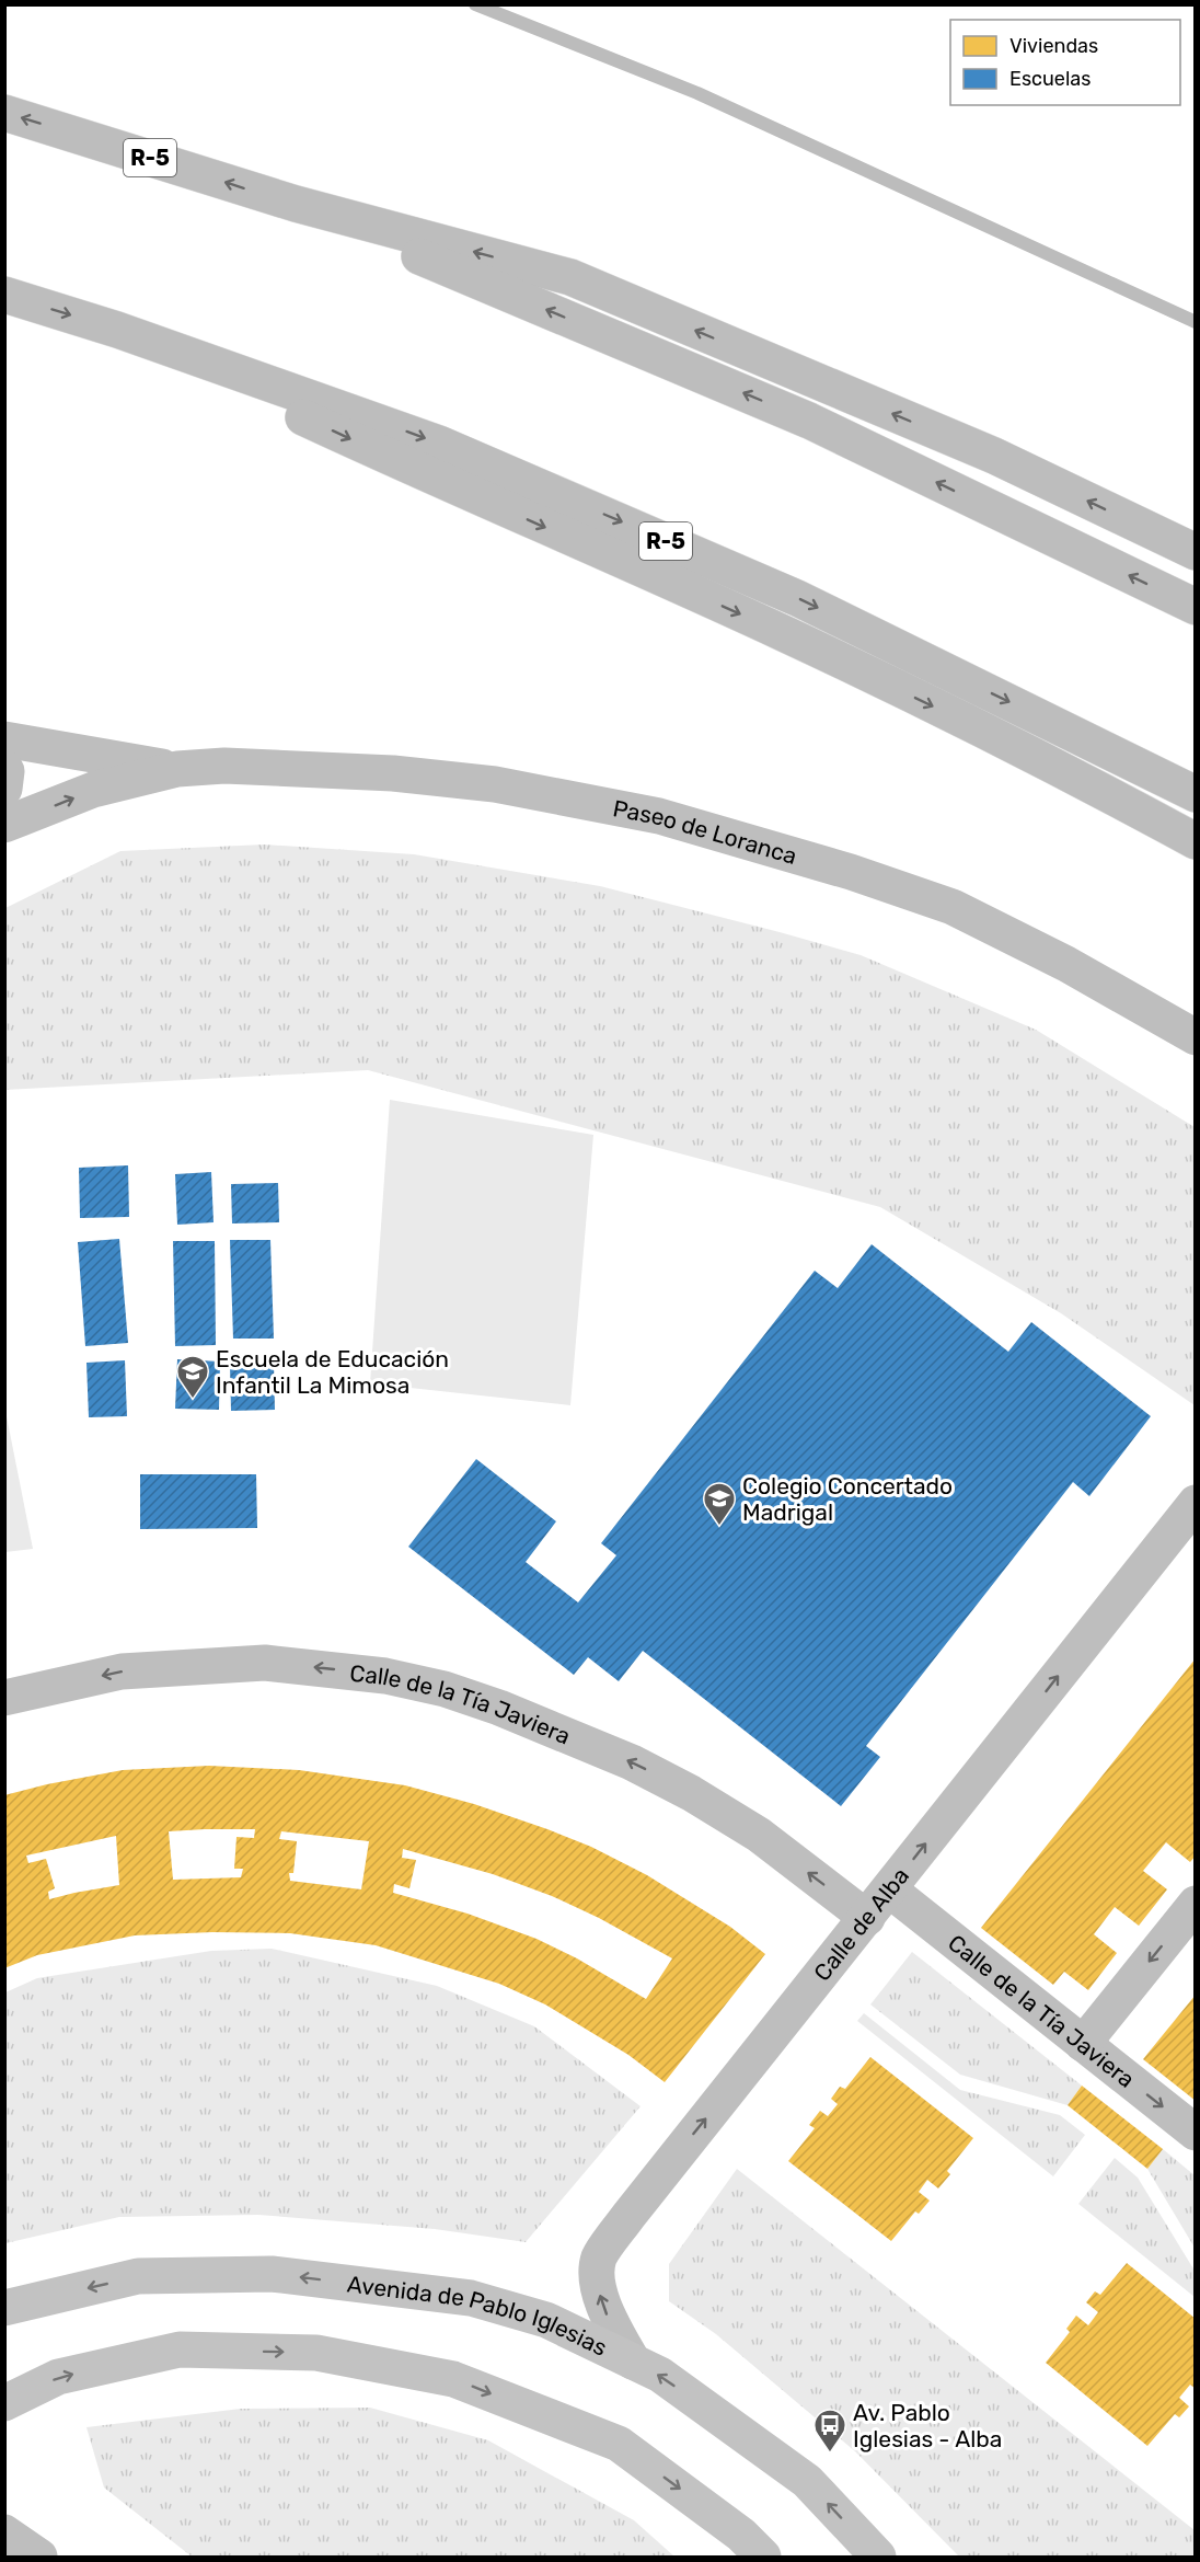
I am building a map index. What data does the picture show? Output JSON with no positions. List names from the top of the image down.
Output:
{
  "streets": {
    "highway": ["R-5"],
    "main road": ["Avenida de Pablo Iglesias"],
    "street": ["Paseo de Loranca", "Calle de la Tía Javiera", "Calle de Alba"]
  },
  "crossings": [
    ["Calle de la Tía Javiera", "Calle de Alba"],
    ["Calle de Alba", "Avenida de Pablo Iglesias"]
  ],
  "one_way": ["Calle de Alba"],
  "places": {
    "school or university": ["Escuela de Educación Infantil La Mimosa", "Colegio Concertado Madrigal"],
    "bus stop": ["Av. Pablo Iglesias - Alba"]
  },
  "legend": ["Viviendas", "Escuelas"]
}
